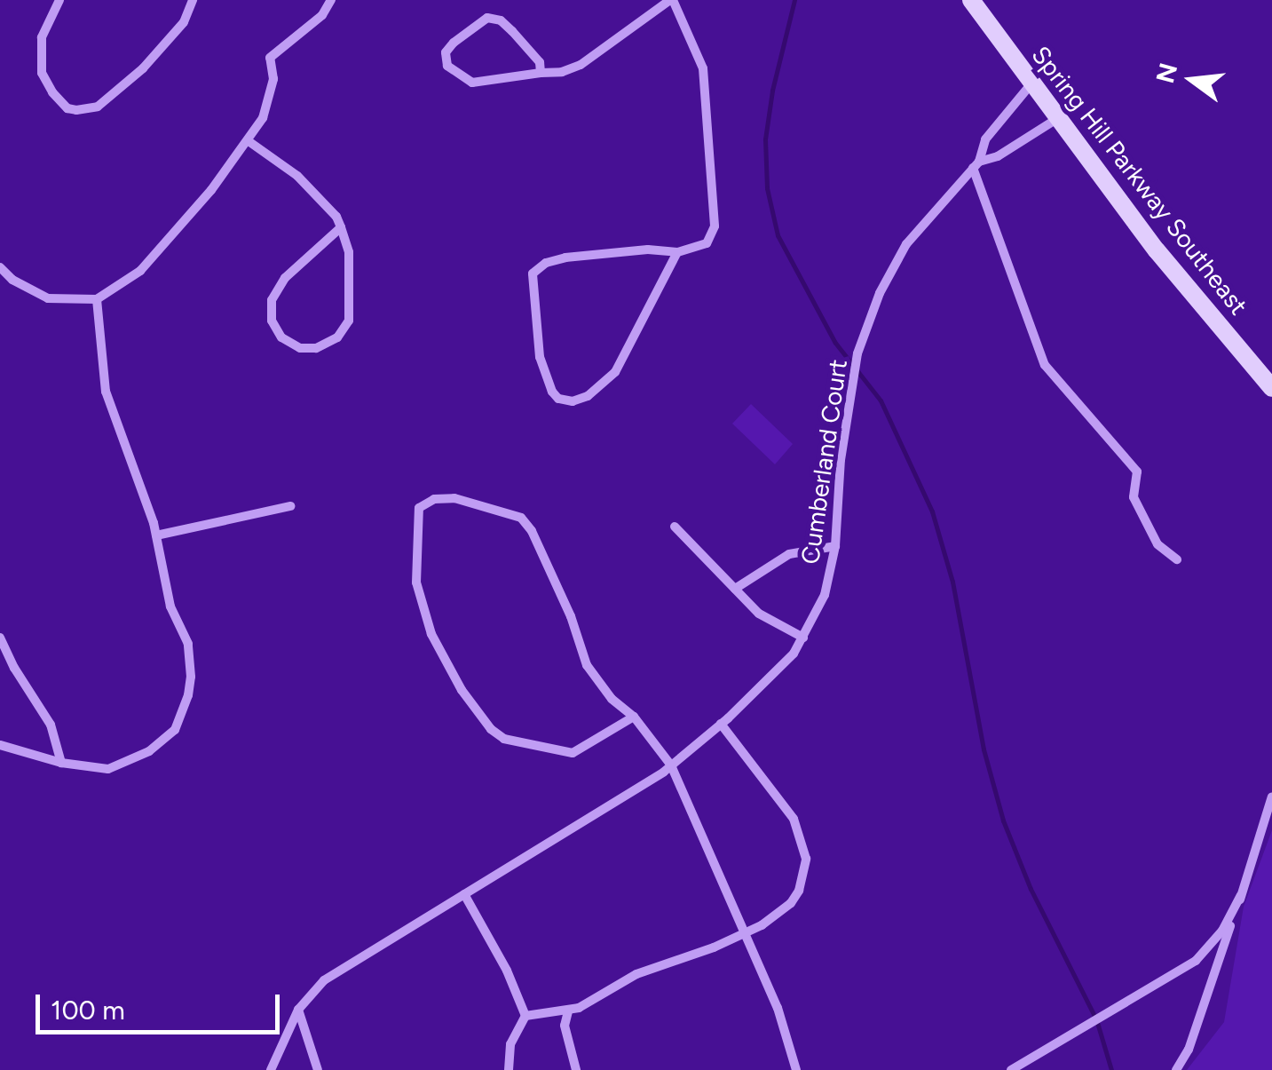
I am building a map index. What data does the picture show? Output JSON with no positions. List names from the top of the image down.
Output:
{
  "streets": {
    "street": ["Spring Hill Parkway Southeast", "Cumberland Court"]
  },
  "crossings": [
    ["Spring Hill Parkway Southeast", "Cumberland Court"]
  ],
  "scale_bar": "100 m",
  "north": "left"
}
